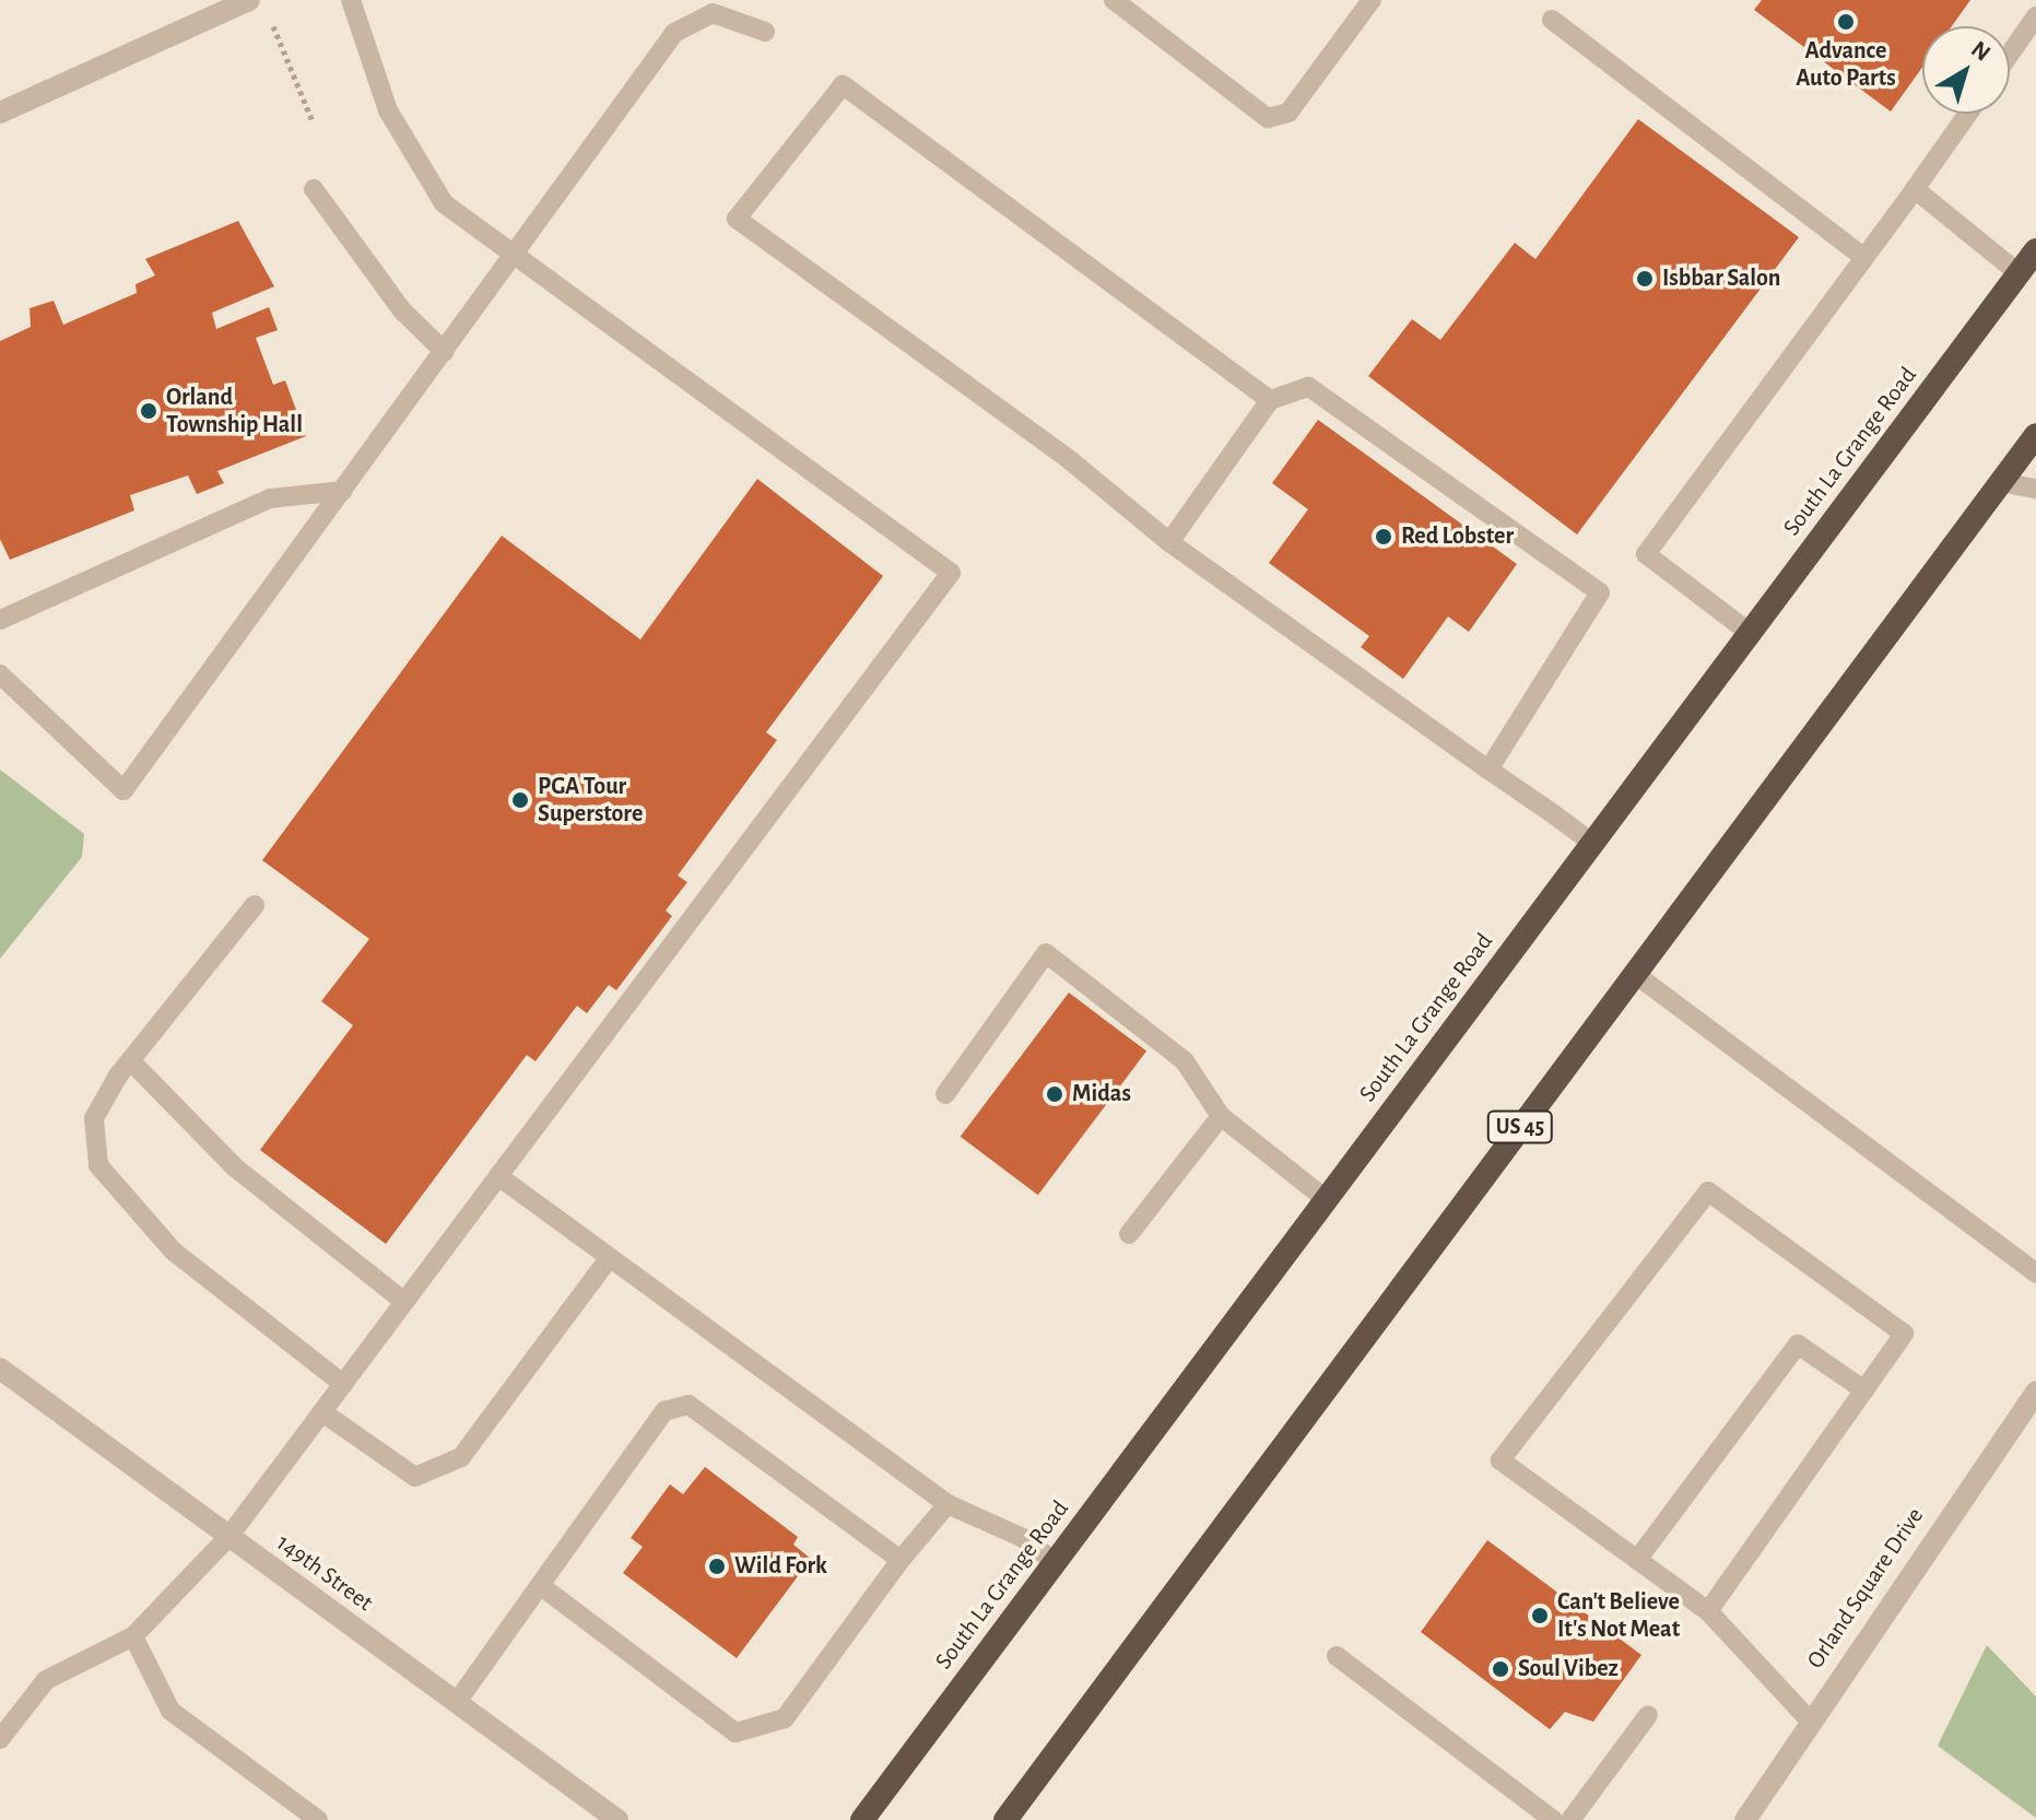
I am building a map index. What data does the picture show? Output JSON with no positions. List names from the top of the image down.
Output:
{
  "streets": {
    "highway": ["South La Grange Road", "US 45"],
    "street": ["149th Street", "Orland Square Drive"]
  },
  "places": [
    "Advance Auto Parts",
    "Isbbar Salon",
    "Orland Township Hall",
    "Red Lobster",
    "PGA Tour Superstore",
    "Midas",
    "Wild Fork",
    "Can't Believe It's Not Meat",
    "Soul Vibez"
  ],
  "north": "top right"
}
